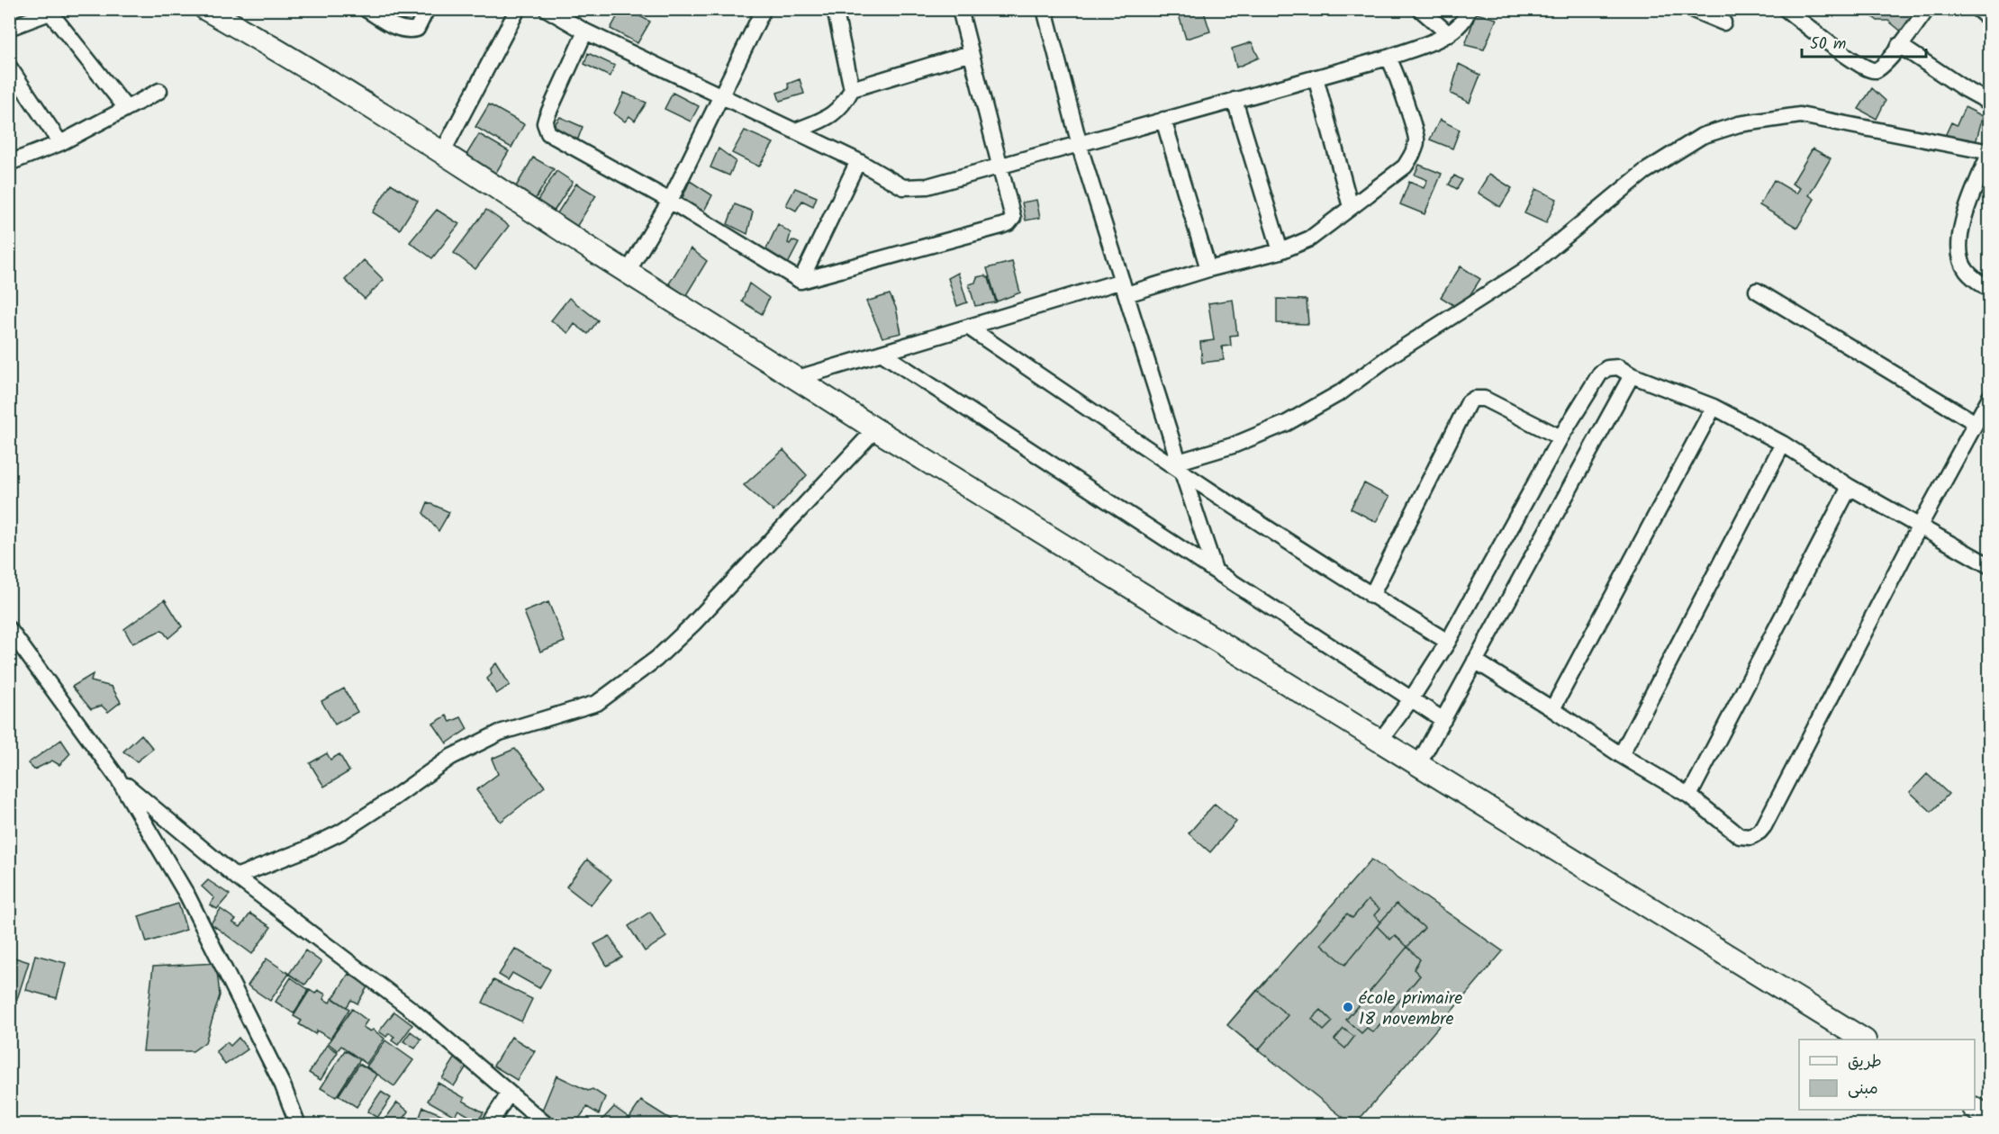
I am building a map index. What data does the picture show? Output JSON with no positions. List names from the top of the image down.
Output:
{
  "places": ["école primaire 18 novembre"],
  "legend": ["طريق", "مبنى"],
  "scale_bar": "50 m"
}
